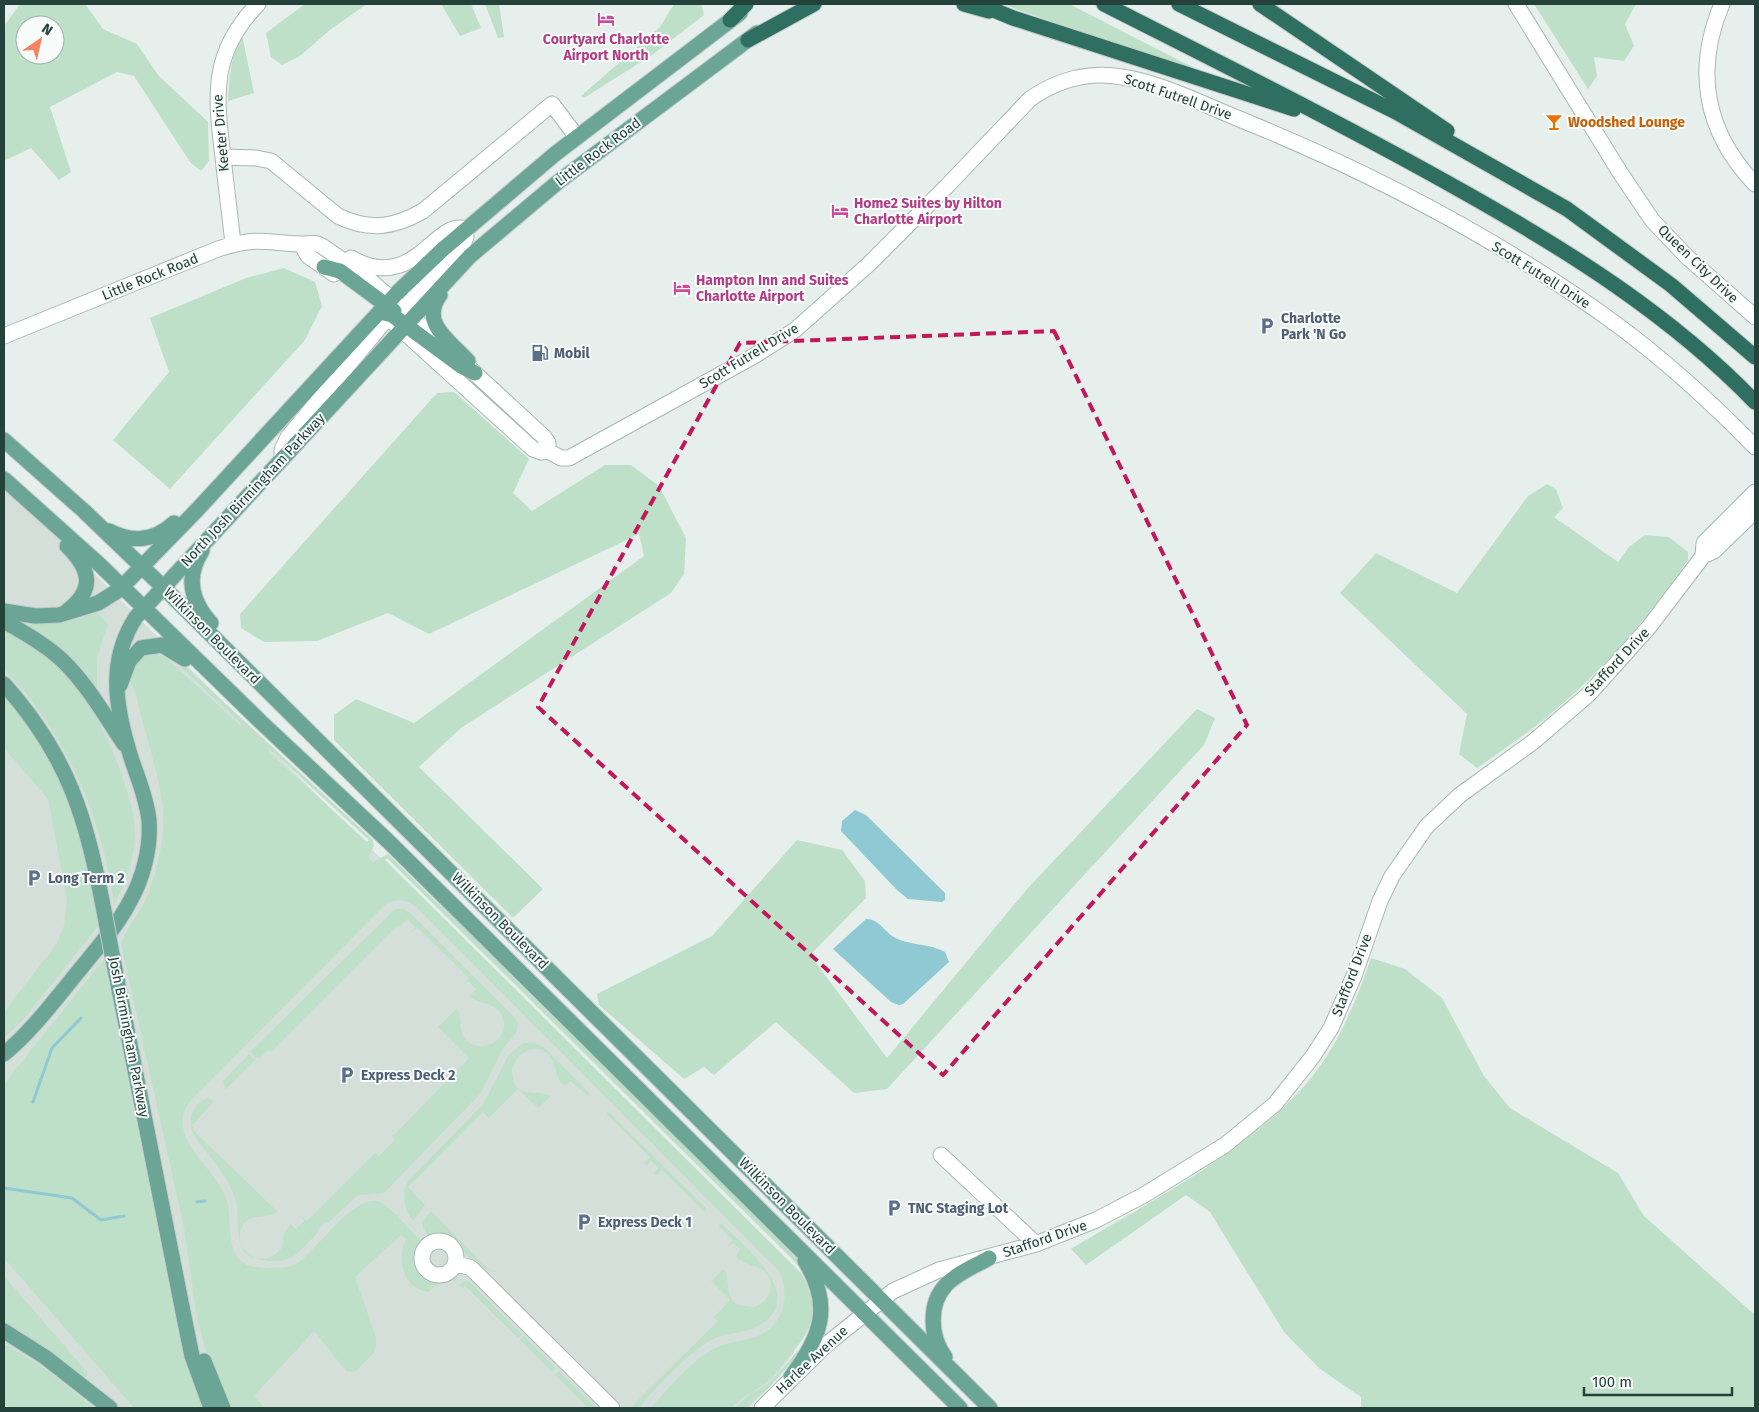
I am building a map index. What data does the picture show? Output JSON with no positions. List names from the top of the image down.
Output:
{
  "streets": {
    "main road": [
      "Little Rock Road",
      "North Josh Birmingham Parkway",
      "Wilkinson Boulevard",
      "Josh Birmingham Parkway"
    ],
    "street": [
      "Scott Futrell Drive",
      "Keeter Drive",
      "Queen City Drive",
      "Stafford Drive",
      "Harlee Avenue"
    ]
  },
  "crossings": [
    ["Scott Futrell Drive", "Little Rock Road"],
    ["Scott Futrell Drive", "North Josh Birmingham Parkway"],
    ["Keeter Drive", "Little Rock Road"],
    ["Little Rock Road", "North Josh Birmingham Parkway"],
    ["North Josh Birmingham Parkway", "Wilkinson Boulevard"],
    ["Wilkinson Boulevard", "Stafford Drive"],
    ["Wilkinson Boulevard", "Harlee Avenue"],
    ["Stafford Drive", "Harlee Avenue"]
  ],
  "places": {
    "hotel": ["Courtyard Charlotte Airport North", "Home2 Suites by Hilton Charlotte Airport", "Hampton Inn and Suites Charlotte Airport"],
    "bar": ["Woodshed Lounge"],
    "parking": [
      "Charlotte Park 'N Go",
      "Long Term 2",
      "Express Deck 2",
      "TNC Staging Lot",
      "Express Deck 1"
    ],
    "fuel station": ["Mobil"]
  },
  "scale_bar": "100 m",
  "north": "top right"
}
